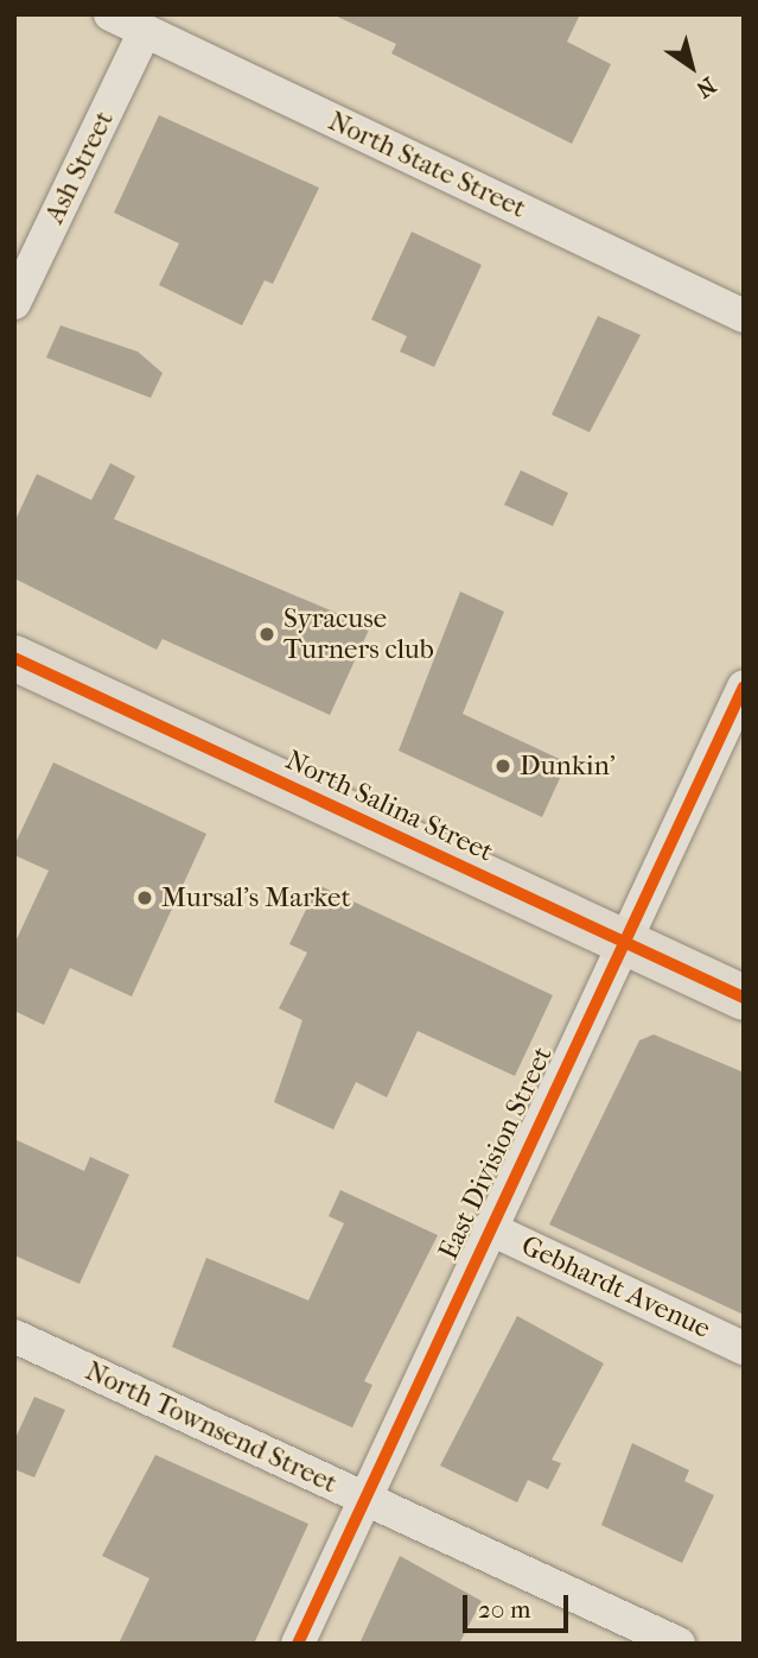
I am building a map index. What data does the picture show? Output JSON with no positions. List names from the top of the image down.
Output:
{
  "streets": {
    "main road": ["North Salina Street"],
    "street": [
      "North State Street",
      "Ash Street",
      "East Division Street",
      "Gebhardt Avenue",
      "North Townsend Street"
    ]
  },
  "crossings": [
    ["North State Street", "Ash Street"],
    ["North Salina Street", "East Division Street"],
    ["East Division Street", "Gebhardt Avenue"],
    ["East Division Street", "North Townsend Street"]
  ],
  "places": ["Syracuse Turners club", "Dunkin'", "Mursal's Market"],
  "scale_bar": "20 m",
  "north": "bottom right"
}
